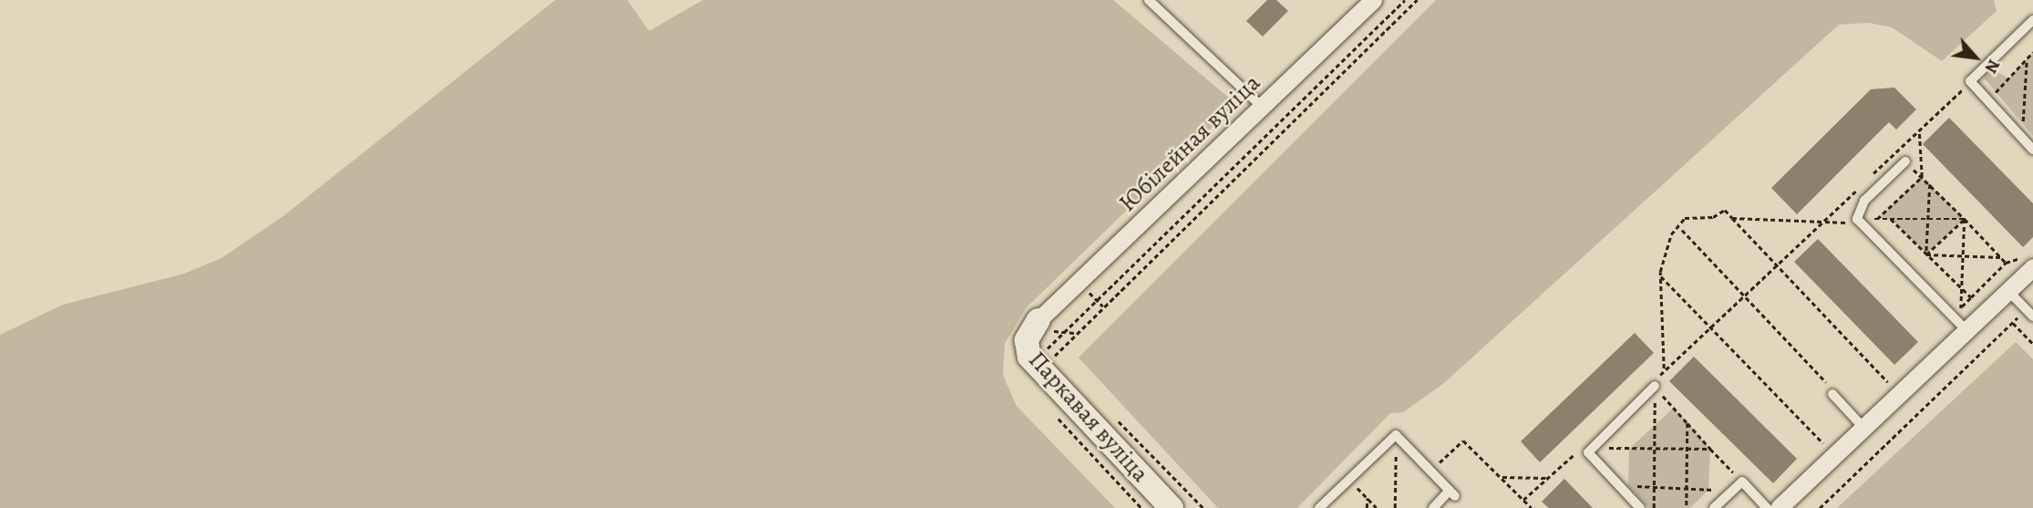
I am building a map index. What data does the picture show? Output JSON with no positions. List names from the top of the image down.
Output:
{
  "streets": {
    "street": ["Юбілейная вуліца", "Паркавая вуліца"]
  },
  "crossings": [
    ["Юбілейная вуліца", "Паркавая вуліца"]
  ],
  "north": "bottom right"
}
